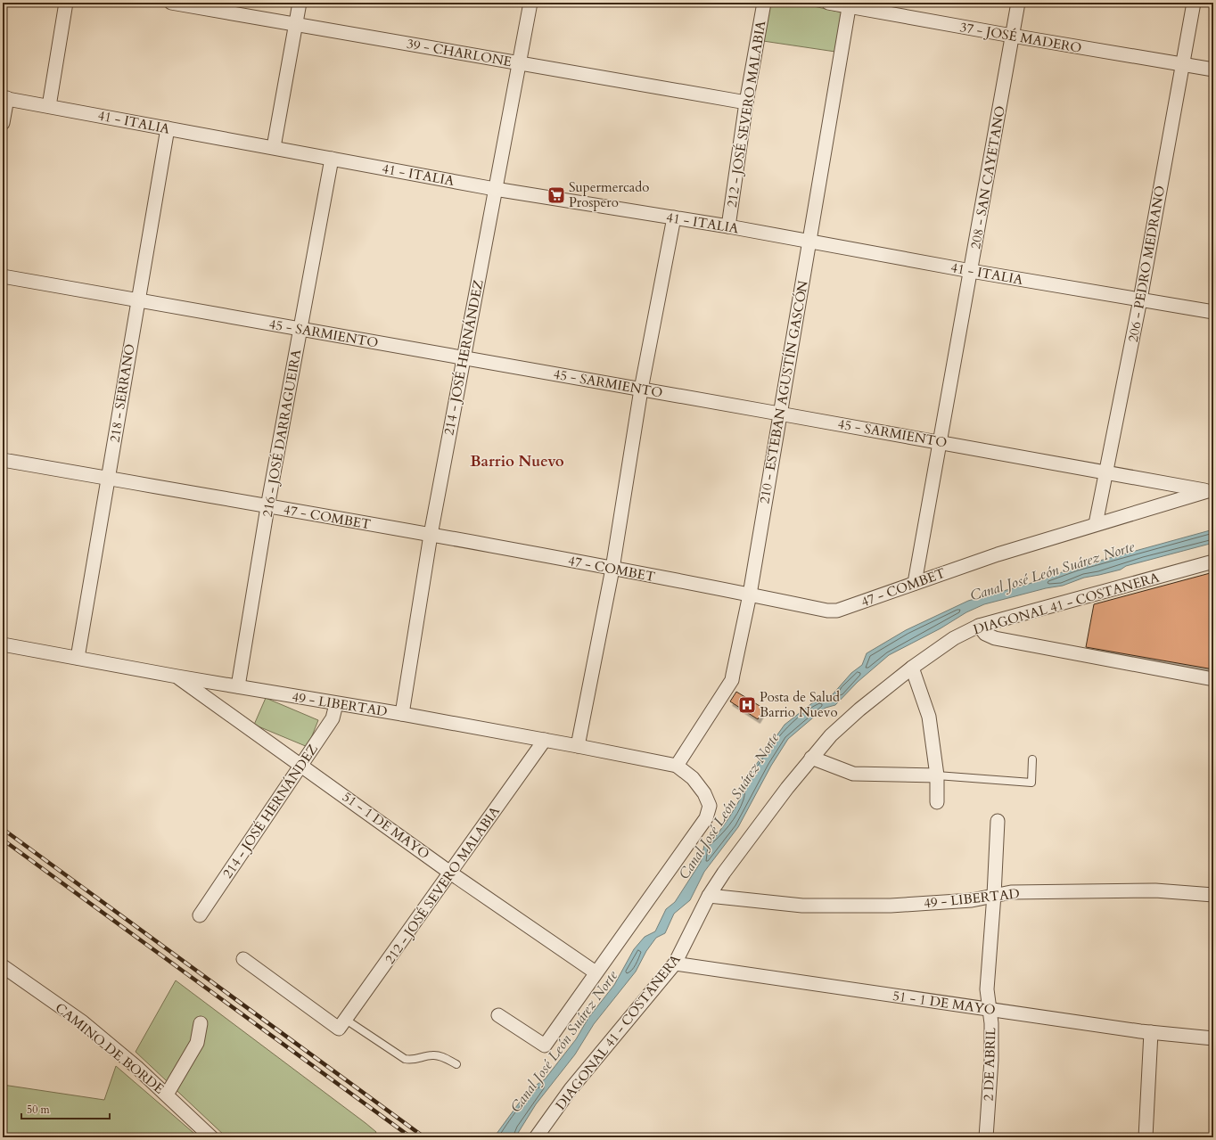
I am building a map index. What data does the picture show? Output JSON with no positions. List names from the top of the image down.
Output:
{
  "streets": {
    "street": [
      "37 - JOSÉ MADERO",
      "39 - CHARLONE",
      "212 - JOSÉ SEVERO MALABIA",
      "41 - ITALIA",
      "208 - SAN CAYETANO",
      "206 - PEDRO MEDRANO",
      "45 - SARMIENTO",
      "214 - JOSÉ HERNÁNDEZ",
      "210 - ESTEBAN AGUSTÍN GASCÓN",
      "218 - SERRANO",
      "216 - JOSÉ DARRAGUEIRA",
      "47 - COMBET",
      "DIAGONAL 41 - COSTANERA",
      "49 - LIBERTAD",
      "51 - 1 DE MAYO",
      "CAMINO DE BORDE",
      "2 DE ABRIL"
    ]
  },
  "crossings": [
    ["37 - JOSÉ MADERO", "208 - SAN CAYETANO"],
    ["37 - JOSÉ MADERO", "206 - PEDRO MEDRANO"],
    ["37 - JOSÉ MADERO", "210 - ESTEBAN AGUSTÍN GASCÓN"],
    ["39 - CHARLONE", "212 - JOSÉ SEVERO MALABIA"],
    ["39 - CHARLONE", "214 - JOSÉ HERNÁNDEZ"],
    ["212 - JOSÉ SEVERO MALABIA", "41 - ITALIA"],
    ["212 - JOSÉ SEVERO MALABIA", "49 - LIBERTAD"],
    ["212 - JOSÉ SEVERO MALABIA", "51 - 1 DE MAYO"],
    ["41 - ITALIA", "208 - SAN CAYETANO"],
    ["41 - ITALIA", "206 - PEDRO MEDRANO"],
    ["41 - ITALIA", "214 - JOSÉ HERNÁNDEZ"],
    ["41 - ITALIA", "210 - ESTEBAN AGUSTÍN GASCÓN"],
    ["41 - ITALIA", "218 - SERRANO"],
    ["41 - ITALIA", "216 - JOSÉ DARRAGUEIRA"],
    ["208 - SAN CAYETANO", "45 - SARMIENTO"],
    ["208 - SAN CAYETANO", "47 - COMBET"],
    ["206 - PEDRO MEDRANO", "45 - SARMIENTO"],
    ["206 - PEDRO MEDRANO", "47 - COMBET"],
    ["45 - SARMIENTO", "214 - JOSÉ HERNÁNDEZ"],
    ["45 - SARMIENTO", "210 - ESTEBAN AGUSTÍN GASCÓN"],
    ["45 - SARMIENTO", "218 - SERRANO"],
    ["45 - SARMIENTO", "216 - JOSÉ DARRAGUEIRA"],
    ["45 - SARMIENTO", "47 - COMBET"],
    ["214 - JOSÉ HERNÁNDEZ", "47 - COMBET"],
    ["214 - JOSÉ HERNÁNDEZ", "49 - LIBERTAD"],
    ["214 - JOSÉ HERNÁNDEZ", "51 - 1 DE MAYO"],
    ["210 - ESTEBAN AGUSTÍN GASCÓN", "47 - COMBET"],
    ["210 - ESTEBAN AGUSTÍN GASCÓN", "49 - LIBERTAD"],
    ["218 - SERRANO", "47 - COMBET"],
    ["218 - SERRANO", "49 - LIBERTAD"],
    ["216 - JOSÉ DARRAGUEIRA", "47 - COMBET"],
    ["216 - JOSÉ DARRAGUEIRA", "49 - LIBERTAD"],
    ["DIAGONAL 41 - COSTANERA", "49 - LIBERTAD"],
    ["DIAGONAL 41 - COSTANERA", "51 - 1 DE MAYO"],
    ["49 - LIBERTAD", "51 - 1 DE MAYO"],
    ["49 - LIBERTAD", "2 DE ABRIL"],
    ["51 - 1 DE MAYO", "2 DE ABRIL"]
  ],
  "districts": ["Barrio Nuevo"],
  "water": ["Canal José León Suárez Norte"],
  "places": {
    "supermarket": ["Supermercado Prospero"],
    "hospital": ["Posta de Salud Barrio Nuevo"]
  },
  "scale_bar": "50 m"
}
